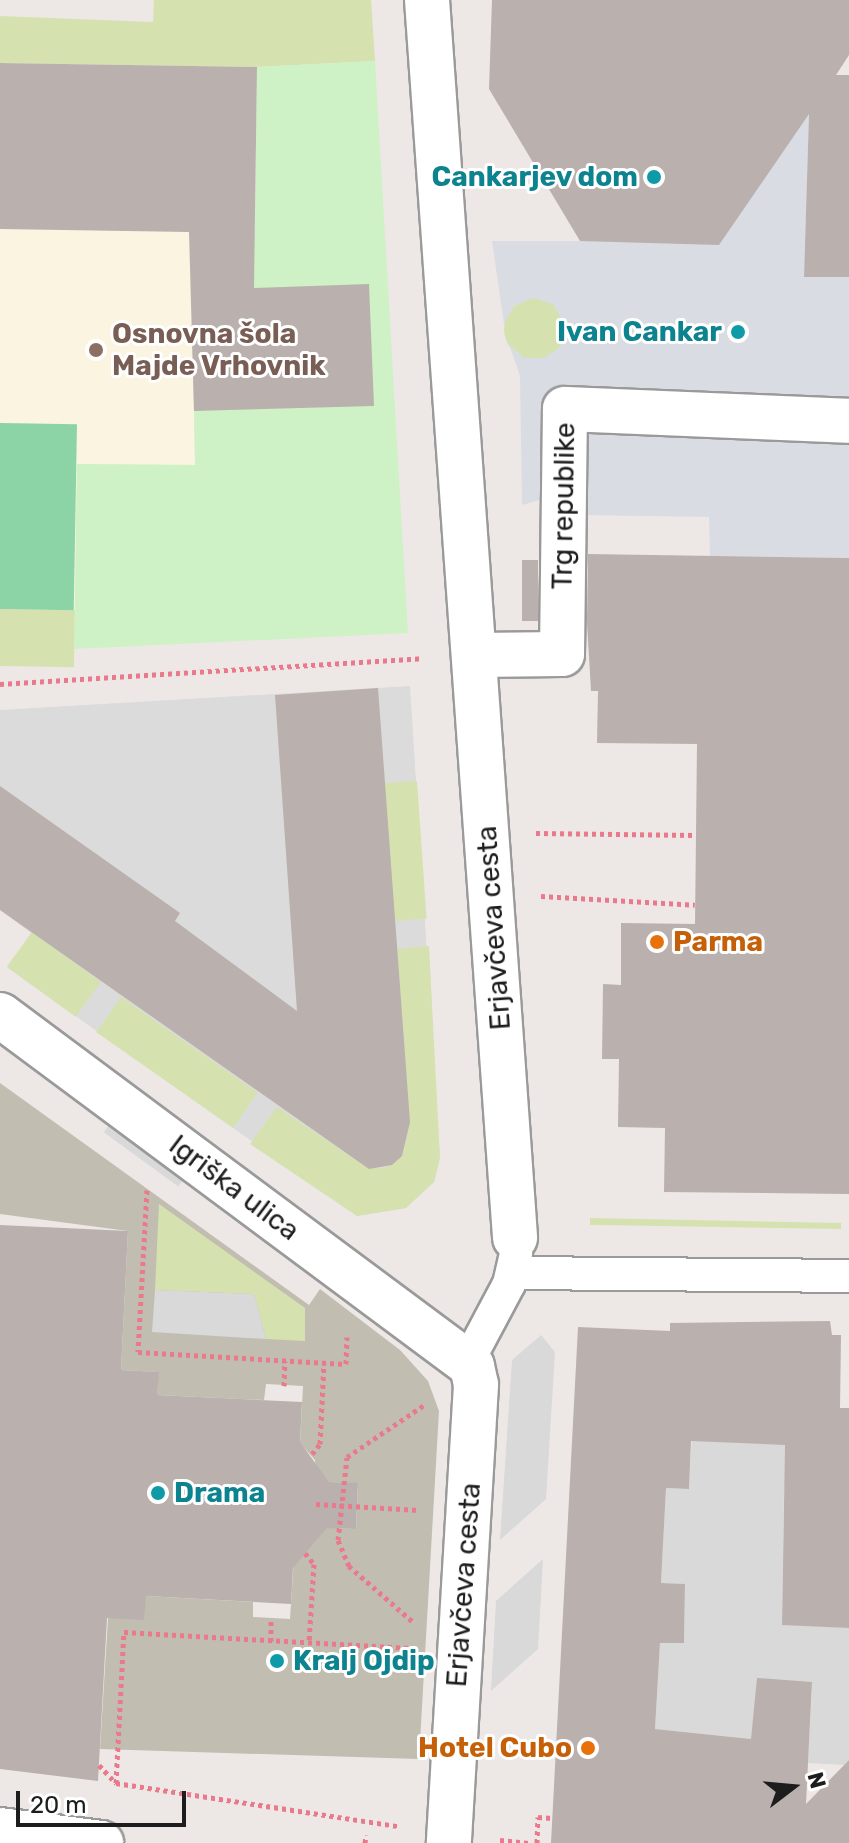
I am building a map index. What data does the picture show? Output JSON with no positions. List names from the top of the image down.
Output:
{
  "streets": {
    "street": ["Trg republike", "Erjavčeva cesta", "Igriška ulica"]
  },
  "crossings": [
    ["Trg republike", "Erjavčeva cesta"],
    ["Erjavčeva cesta", "Igriška ulica"]
  ],
  "places": [
    "Cankarjev dom",
    "Ivan Cankar",
    "Osnovna šola Majde Vrhovnik",
    "Parma",
    "Drama",
    "Kralj Ojdip",
    "Hotel Cubo"
  ],
  "scale_bar": "20 m",
  "north": "right"
}
